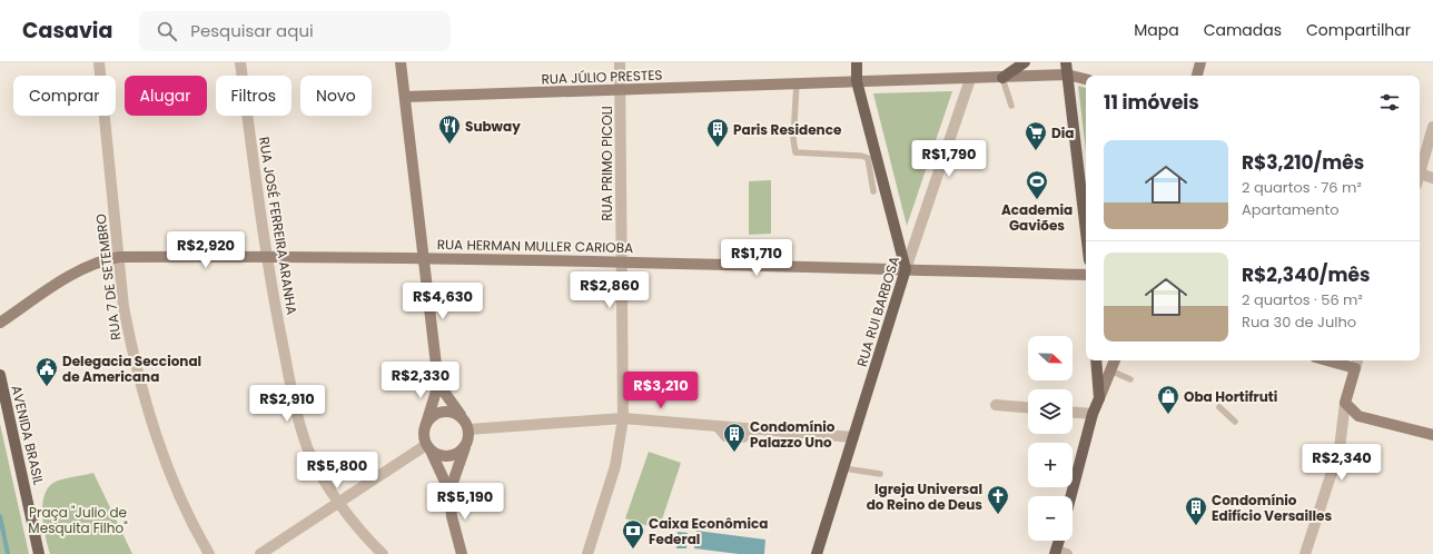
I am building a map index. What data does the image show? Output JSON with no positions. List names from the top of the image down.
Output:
{
  "streets": {
    "main road": [
      "RUA JÚLIO PRESTES",
      "RUA HERMAN MULLER CARIOBA",
      "RUA RUI BARBOSA",
      "AVENIDA BRASIL"
    ],
    "street": ["RUA PRIMO PICOLI", "RUA JOSÉ FERREIRA ARANHA", "RUA 7 DE SETEMBRO"]
  },
  "crossings": [
    ["RUA JÚLIO PRESTES", "RUA PRIMO PICOLI"],
    ["RUA JÚLIO PRESTES", "RUA RUI BARBOSA"],
    ["RUA PRIMO PICOLI", "RUA HERMAN MULLER CARIOBA"],
    ["RUA JOSÉ FERREIRA ARANHA", "RUA HERMAN MULLER CARIOBA"],
    ["RUA HERMAN MULLER CARIOBA", "RUA 7 DE SETEMBRO"],
    ["RUA HERMAN MULLER CARIOBA", "RUA RUI BARBOSA"]
  ],
  "parks": ["Praça \"Julio de Mesquita Filho\""],
  "places": {
    "restaurant": ["Subway"],
    "building": ["Paris Residence", "Condomínio Palazzo Uno", "Condomínio Edifício Versailles"],
    "supermarket": ["Dia"],
    "sports": ["Academia Gaviões"],
    "public building": ["Delegacia Seccional de Americana"],
    "shop": ["Oba Hortifruti"],
    "church": ["Igreja Universal do Reino de Deus"],
    "bank": ["Caixa Econômica Federal"]
  },
  "north": "right",
  "page": {
    "header": "Casavia",
    "search": "Pesquisar aqui",
    "nav": ["Mapa", "Camadas", "Compartilhar"],
    "chip": [
      "Comprar",
      "Alugar",
      "Filtros",
      "Novo"
    ],
    "heading": "11 imóveis",
    "list": [
      {
        "name": "R$3,210/mês",
        "note": "2 quartos · 76 m² · Apartamento"
      },
      {
        "name": "R$2,340/mês",
        "note": "2 quartos · 56 m² · Rua 30 de Julho"
      }
    ],
    "price": [
      "R$1,790",
      "R$2,920",
      "R$1,710",
      "R$2,860",
      "R$4,630",
      "R$2,330",
      "R$3,210",
      "R$2,910",
      "R$2,340",
      "R$5,800",
      "R$5,190"
    ],
    "map_buttons": ["+", "−"]
  }
}
